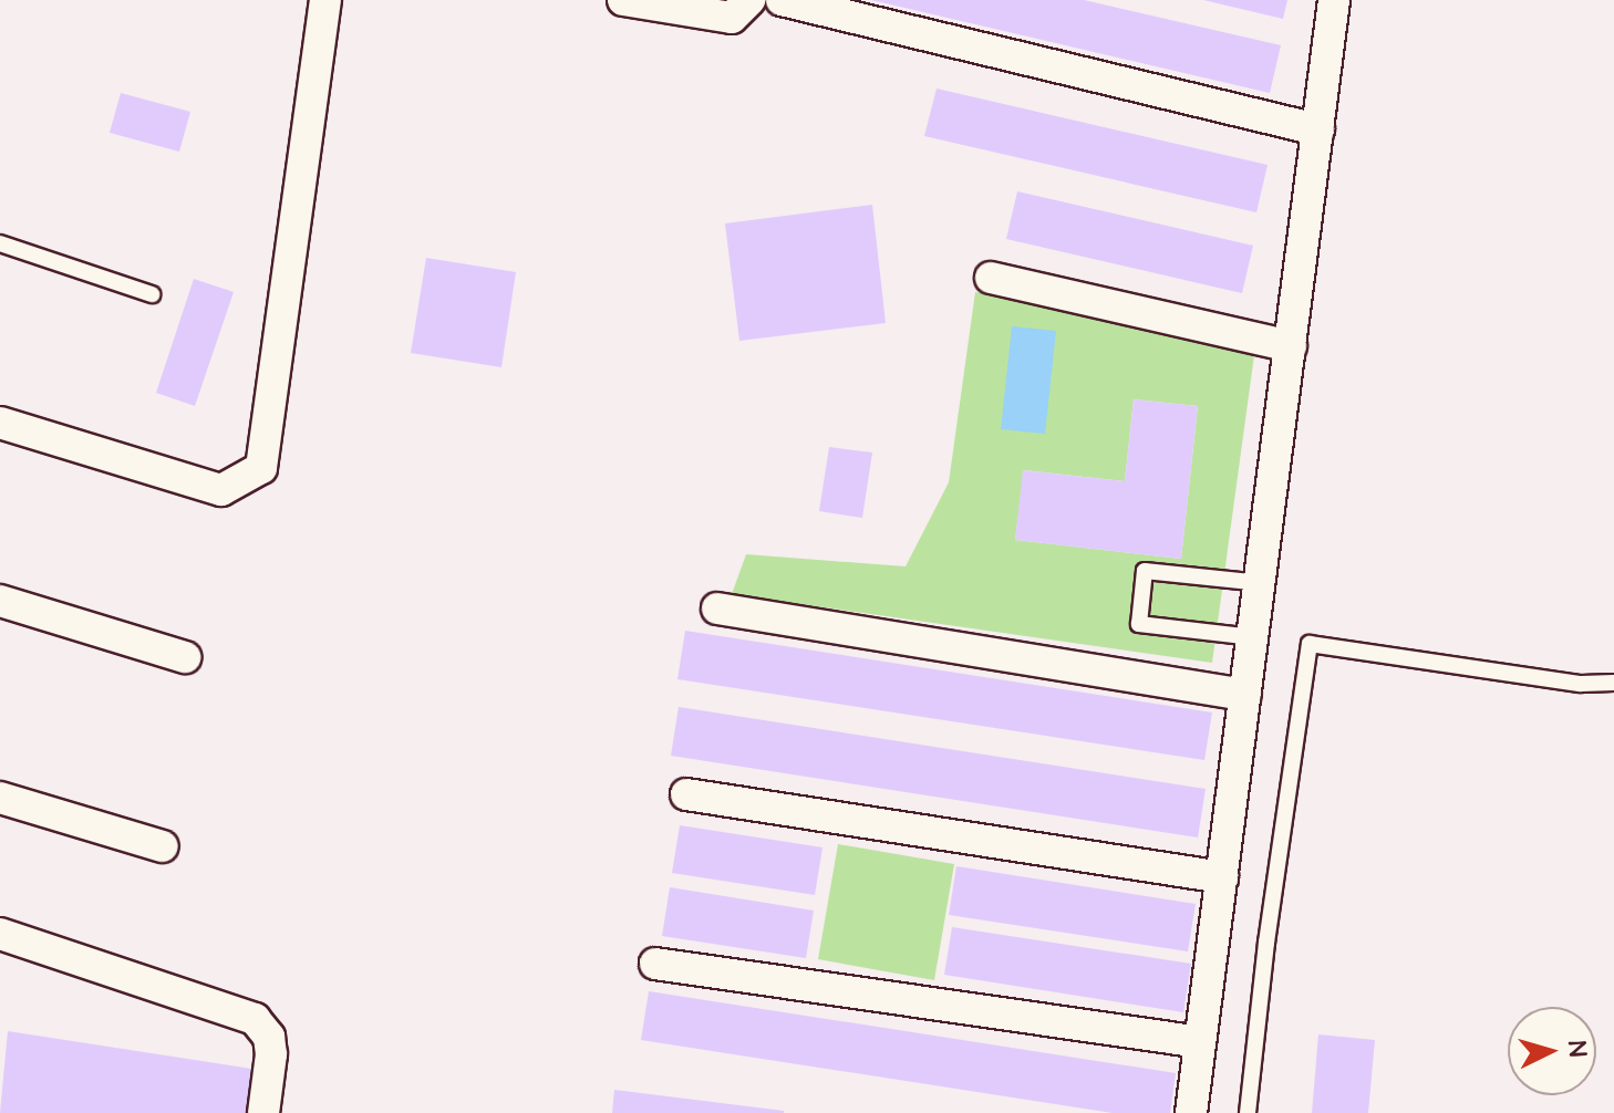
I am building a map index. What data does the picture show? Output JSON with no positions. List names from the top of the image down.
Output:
{
  "north": "right"
}
